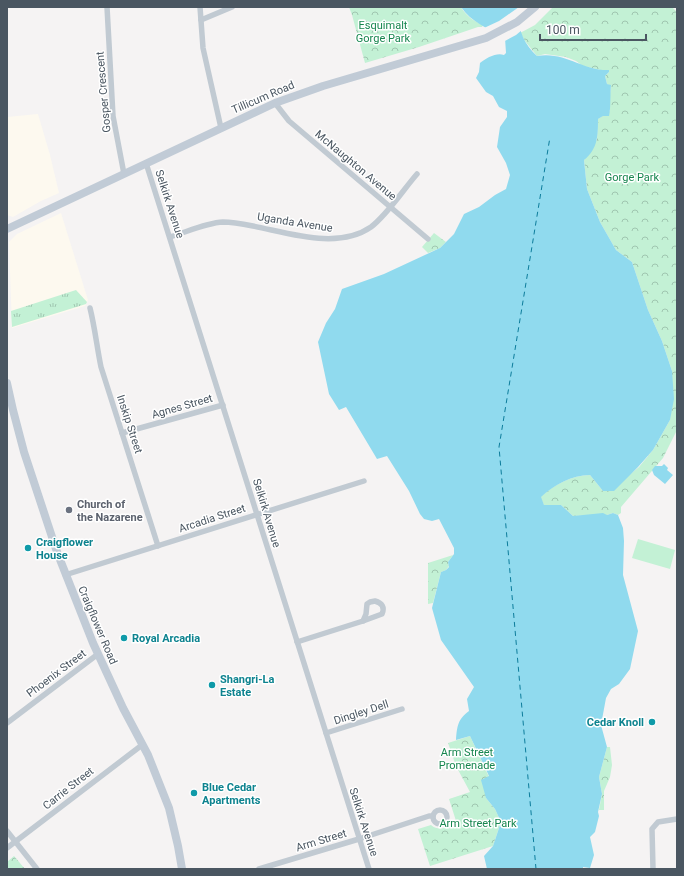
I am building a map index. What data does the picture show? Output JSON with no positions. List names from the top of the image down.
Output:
{
  "streets": {
    "main road": ["Tillicum Road", "Craigflower Road"],
    "street": [
      "Gosper Crescent",
      "McNaughton Avenue",
      "Selkirk Avenue",
      "Uganda Avenue",
      "Agnes Street",
      "Inskip Street",
      "Arcadia Street",
      "Phoenix Street",
      "Dingley Dell",
      "Carrie Street",
      "Arm Street"
    ]
  },
  "crossings": [
    ["Gosper Crescent", "Tillicum Road"],
    ["Tillicum Road", "McNaughton Avenue"],
    ["Tillicum Road", "Selkirk Avenue"],
    ["McNaughton Avenue", "Uganda Avenue"],
    ["Selkirk Avenue", "Uganda Avenue"],
    ["Selkirk Avenue", "Agnes Street"],
    ["Selkirk Avenue", "Arcadia Street"],
    ["Selkirk Avenue", "Dingley Dell"],
    ["Selkirk Avenue", "Arm Street"],
    ["Agnes Street", "Inskip Street"],
    ["Inskip Street", "Arcadia Street"],
    ["Arcadia Street", "Craigflower Road"],
    ["Craigflower Road", "Phoenix Street"],
    ["Craigflower Road", "Carrie Street"]
  ],
  "parks": [
    "Esquimalt Gorge Park",
    "Gorge Park",
    "Arm Street Promenade",
    "Arm Street Park"
  ],
  "places": [
    "Church of the Nazarene",
    "Craigflower House",
    "Royal Arcadia",
    "Shangri-La Estate",
    "Cedar Knoll",
    "Blue Cedar Apartments"
  ],
  "scale_bar": "100 m"
}
